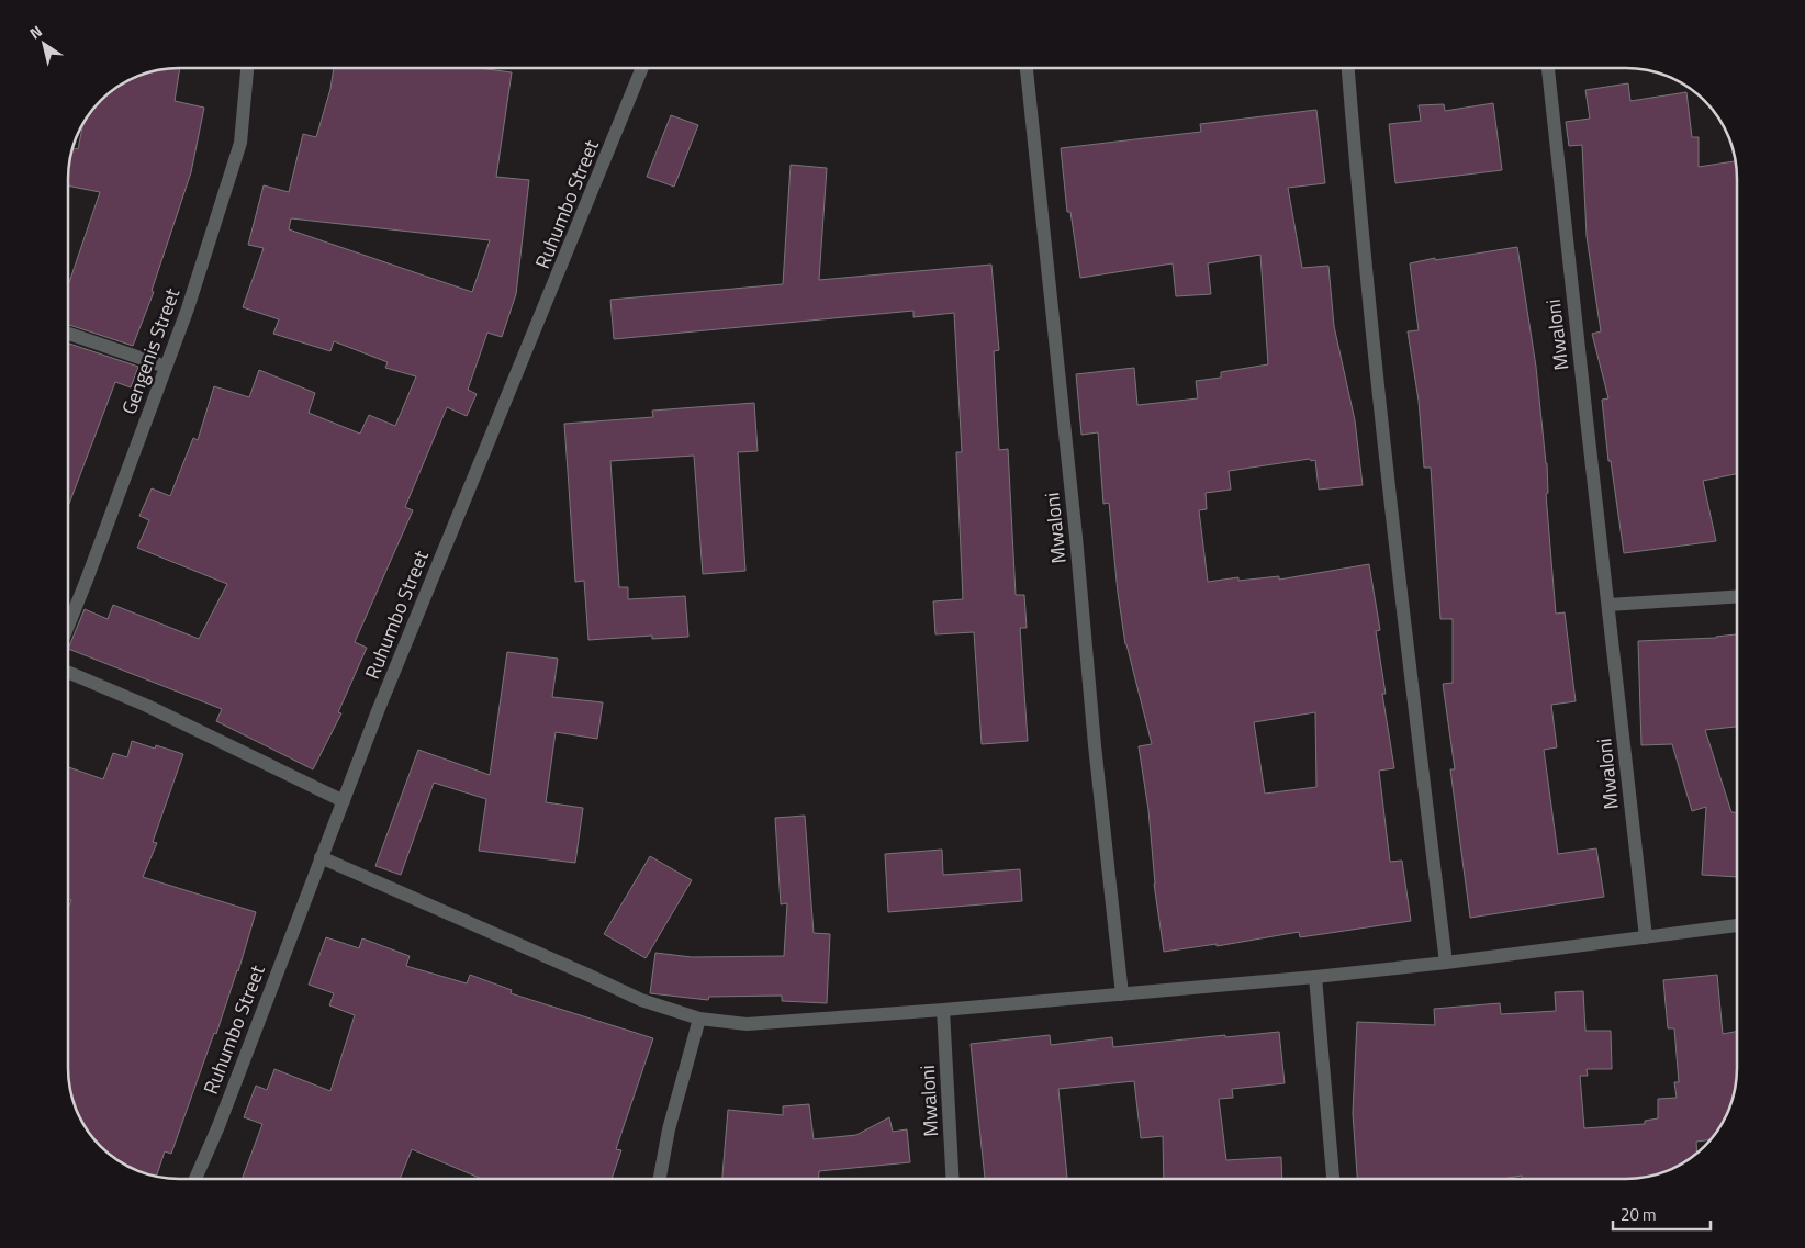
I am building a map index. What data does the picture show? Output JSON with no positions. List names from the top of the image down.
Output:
{
  "streets": {
    "street": ["Ruhumbo Street", "Mwaloni", "Gengenis Street"]
  },
  "scale_bar": "20 m",
  "north": "top left"
}
